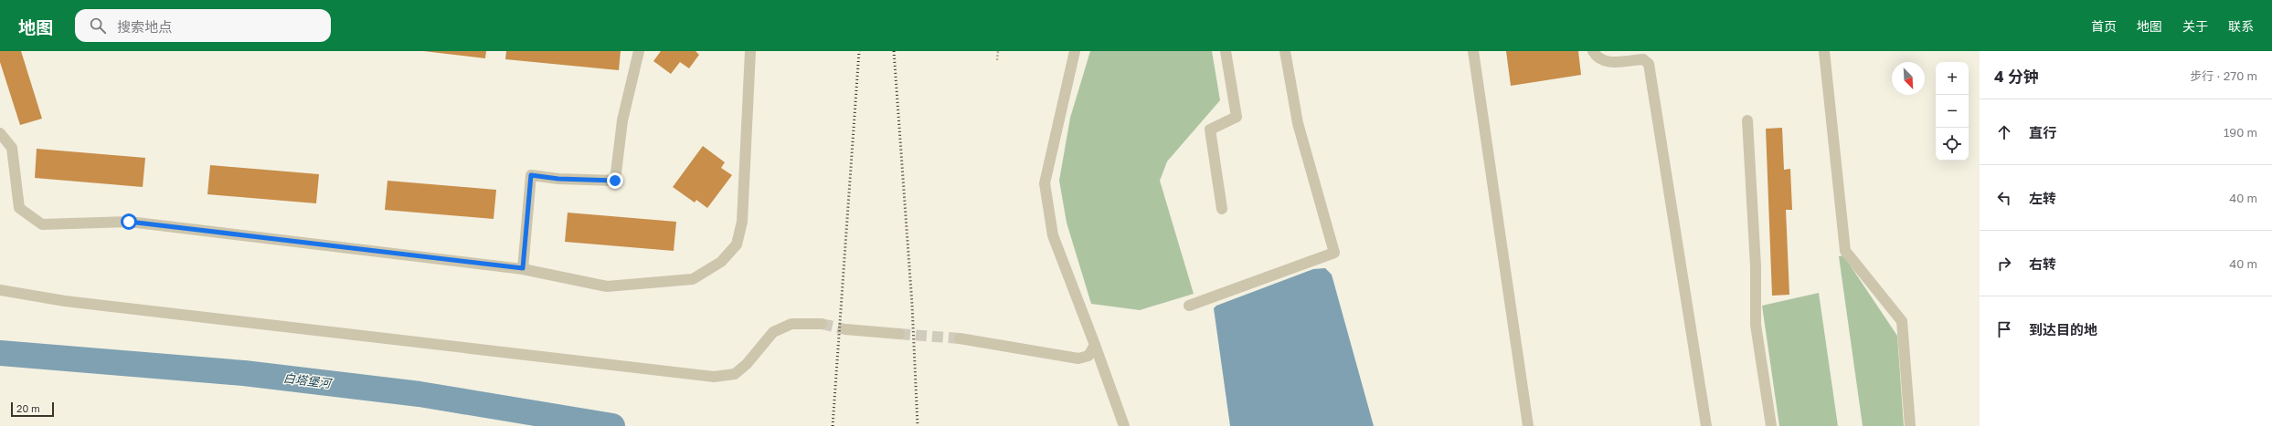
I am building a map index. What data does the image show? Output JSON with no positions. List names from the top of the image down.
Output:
{
  "water": ["白塔堡河"],
  "scale_bar": "20 m",
  "north": "bottom right",
  "page": {
    "header": "地图",
    "search": "搜索地点",
    "nav": [
      "首页",
      "地图",
      "关于",
      "联系"
    ],
    "heading": ["4 分钟", "步行 · 270 m"],
    "map_buttons": ["+", "−"],
    "list": [
      ["直行", "190 m"],
      ["左转", "40 m"],
      ["右转", "40 m"],
      "到达目的地"
    ],
    "scale": "20 m"
  }
}
